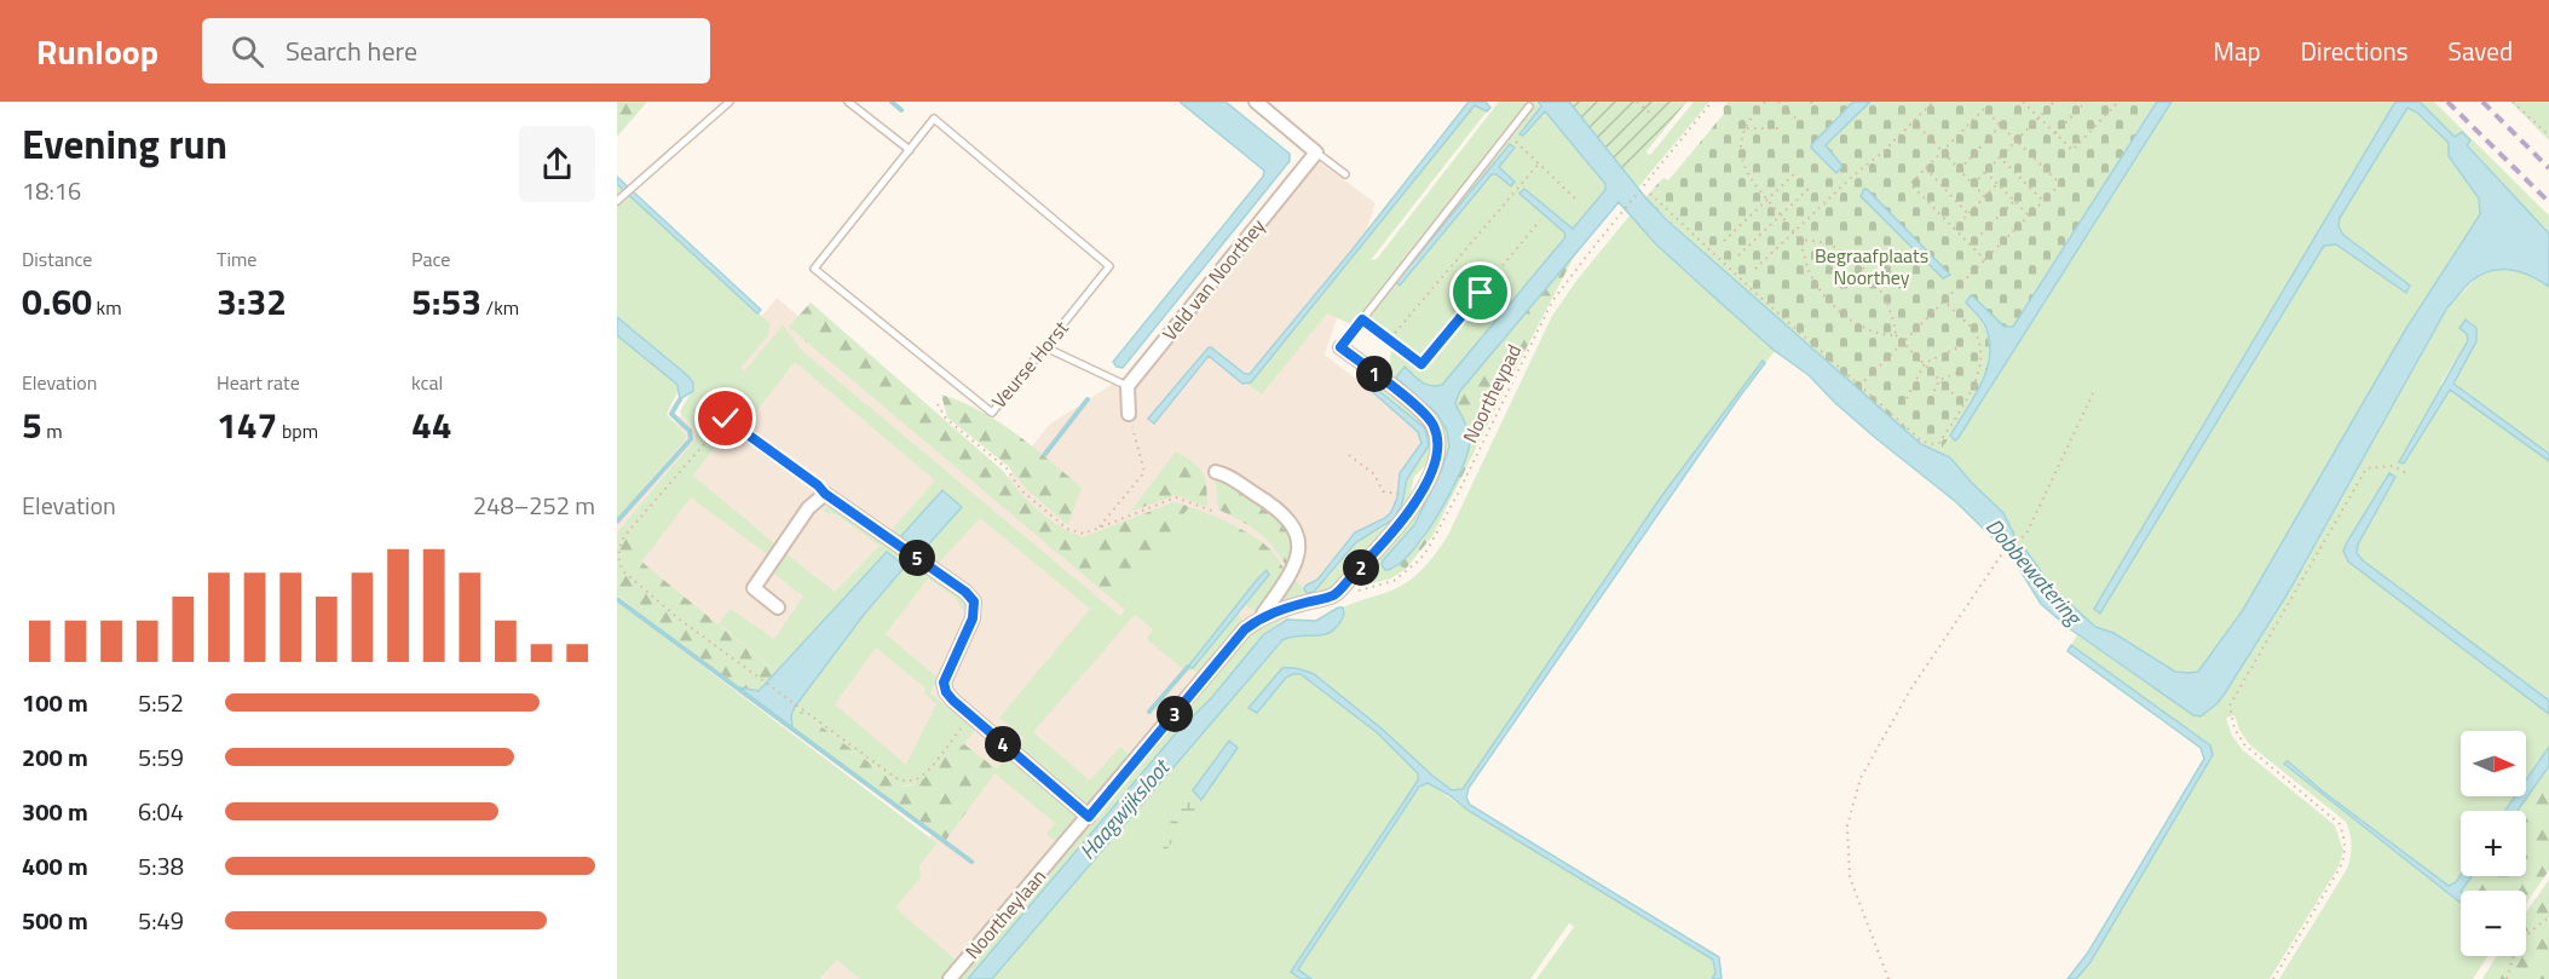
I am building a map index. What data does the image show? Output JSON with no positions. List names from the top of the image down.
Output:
{
  "streets": {
    "street": ["Veld van Noorthey", "Noortheylaan"],
    "lane": ["Veurse Horst"],
    "path": ["Noortheypad"]
  },
  "crossings": [
    ["Noortheypad", "Noortheylaan"]
  ],
  "water": ["Dobbewatering", "Haagwijksloot"],
  "parks": ["Begraafplaats Noorthey"],
  "north": "right",
  "page": {
    "header": "Runloop",
    "search": "Search here",
    "nav": ["Map", "Directions", "Saved"],
    "heading": ["Evening run", "18:16"],
    "stats": [
      ["Distance", "0.60 km"],
      ["Time", "3:32"],
      ["Pace", "5:53 /km"],
      ["Elevation", "5 m"],
      ["Heart rate", "147 bpm"],
      ["kcal", "44"]
    ],
    "pins": [
      "1",
      "5",
      "2",
      "3",
      "4"
    ],
    "chart": ["Elevation", "248–252 m"],
    "list": [
      {
        "name": "100 m",
        "note": "5:52"
      },
      {
        "name": "200 m",
        "note": "5:59"
      },
      {
        "name": "300 m",
        "note": "6:04"
      },
      {
        "name": "400 m",
        "note": "5:38"
      },
      {
        "name": "500 m",
        "note": "5:49"
      }
    ],
    "map_buttons": ["+", "−"]
  }
}
